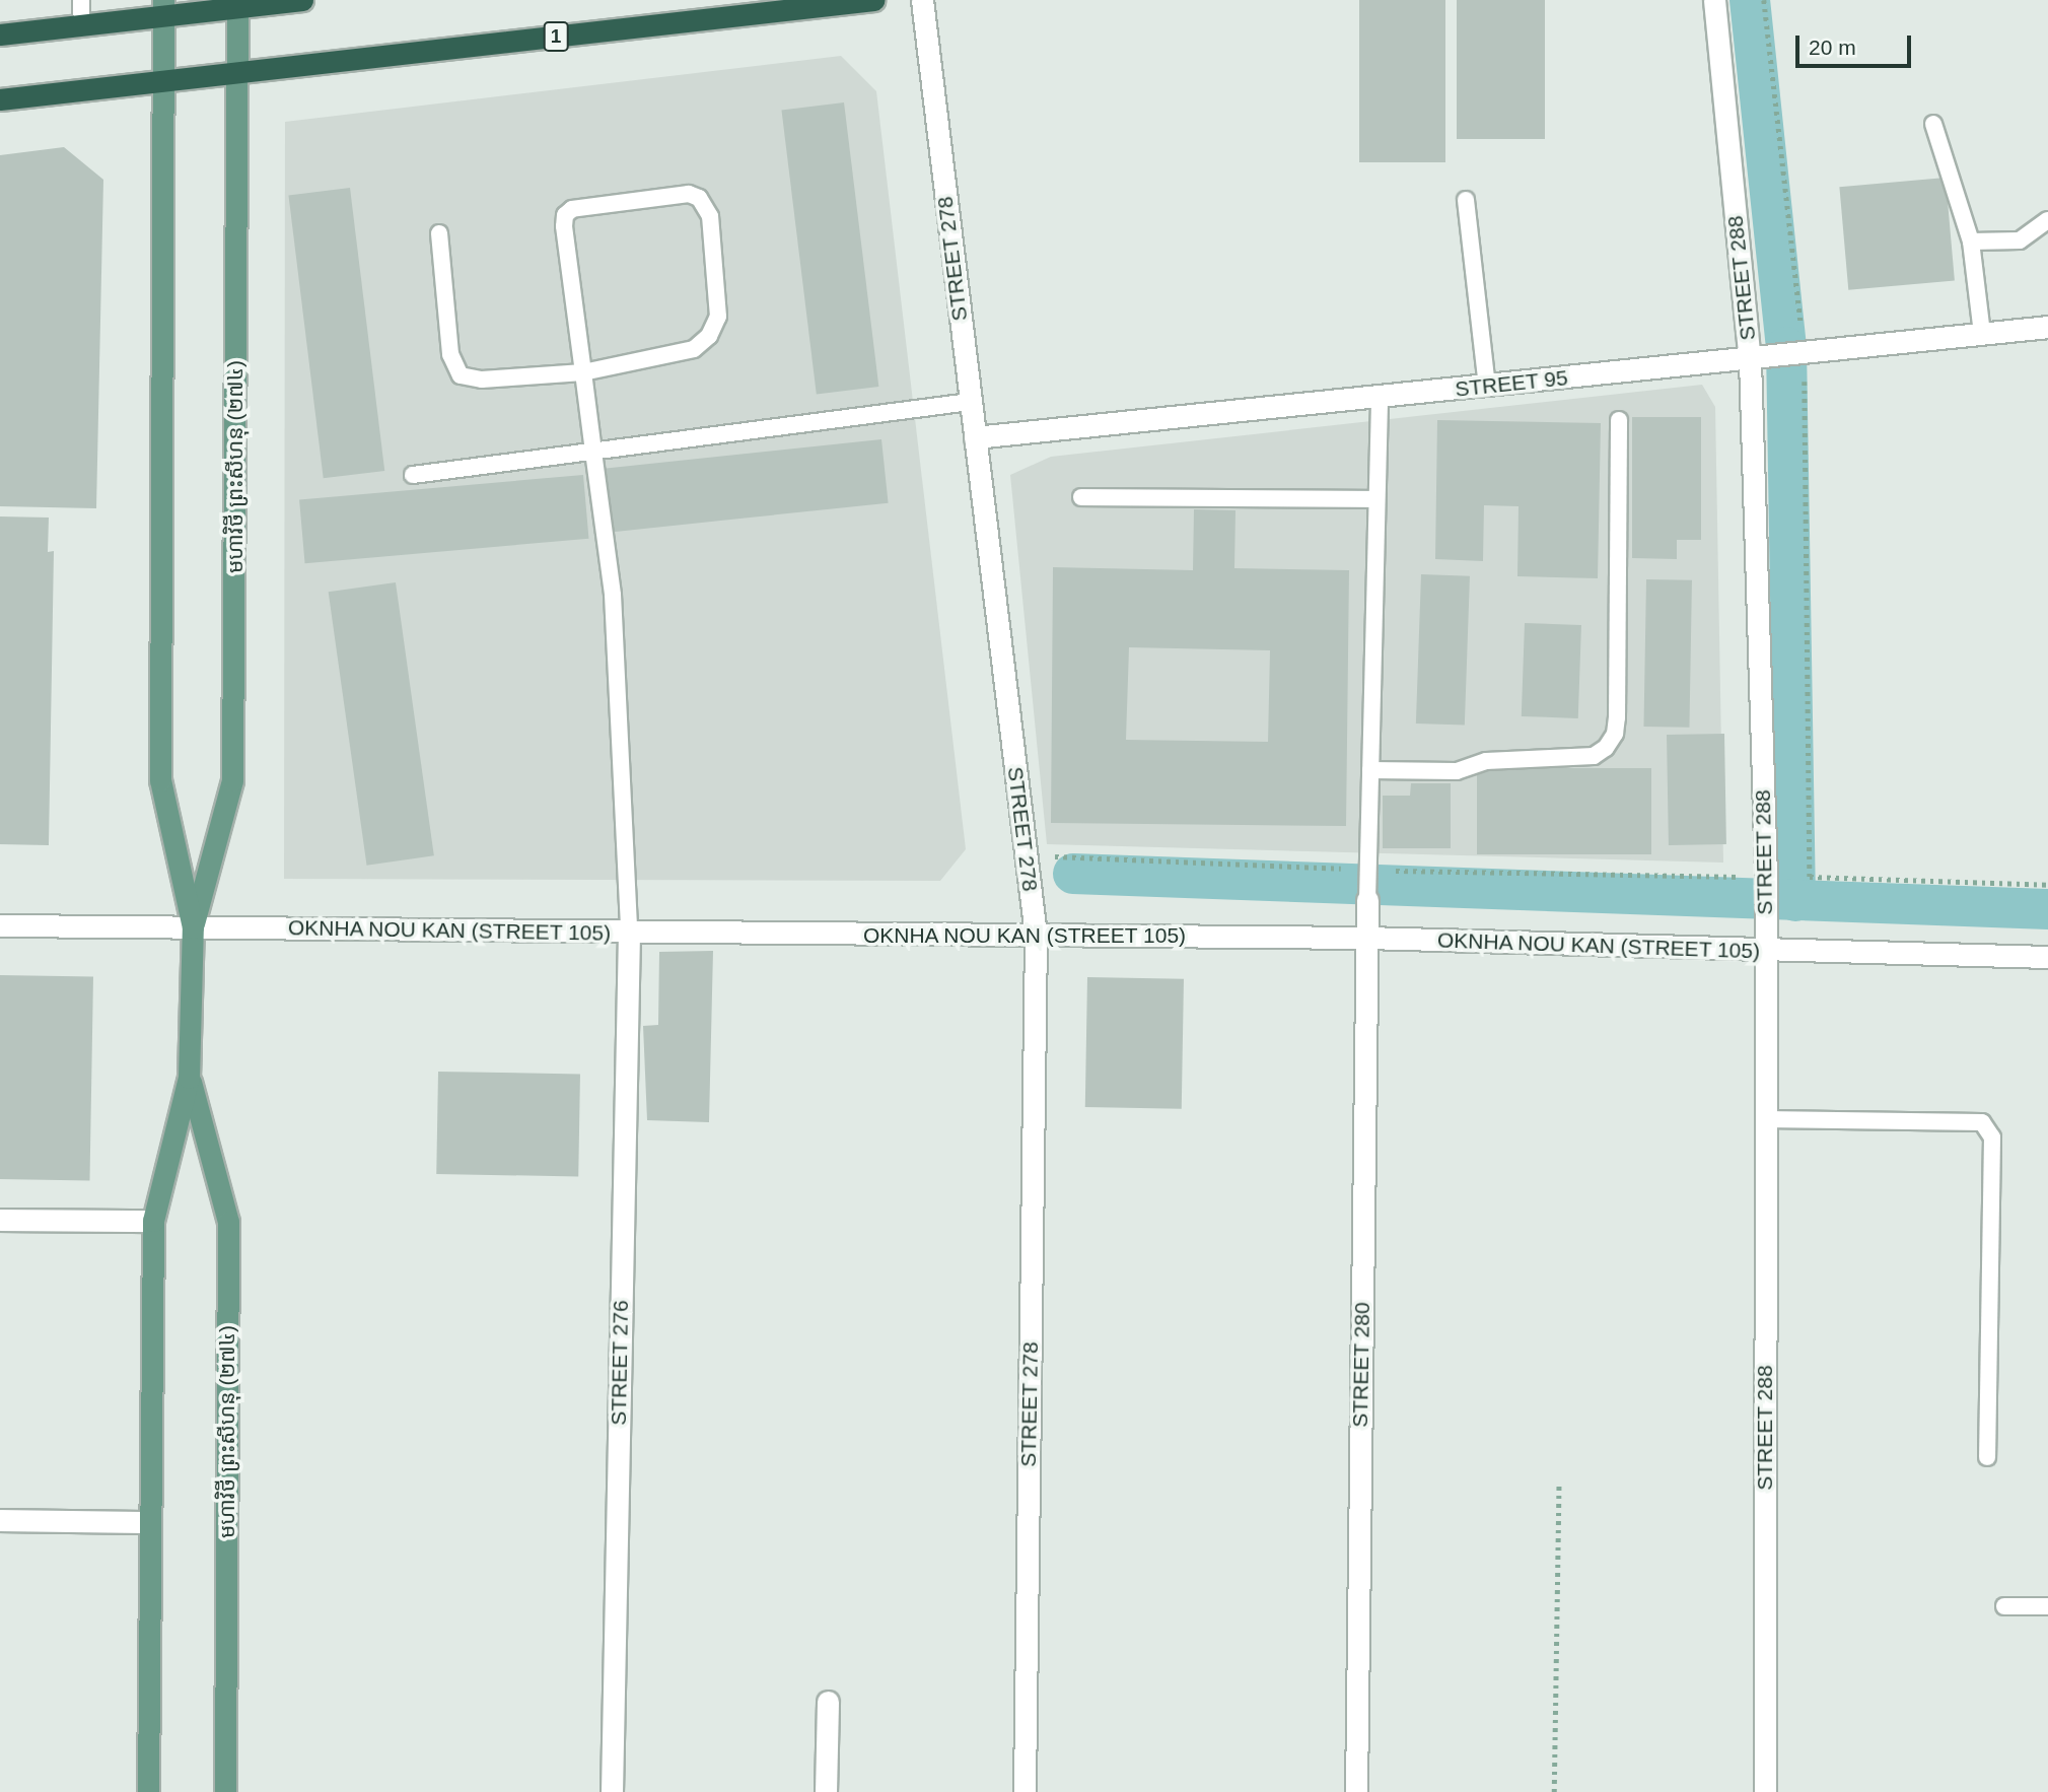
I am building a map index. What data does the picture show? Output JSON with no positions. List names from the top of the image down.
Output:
{
  "streets": {
    "highway": ["1"],
    "main road": ["មហាវិថី ព្រះសីហនុ (២៧៤)"],
    "street": [
      "STREET 278",
      "STREET 288",
      "STREET 95",
      "OKNHA NOU KAN (STREET 105)",
      "STREET 276",
      "STREET 280"
    ]
  },
  "crossings": [
    ["1", "មហាវិថី ព្រះសីហនុ (២៧៤)"],
    ["STREET 278", "STREET 95"],
    ["STREET 278", "OKNHA NOU KAN (STREET 105)"],
    ["STREET 288", "STREET 95"],
    ["STREET 288", "OKNHA NOU KAN (STREET 105)"],
    ["មហាវិថី ព្រះសីហនុ (២៧៤)", "OKNHA NOU KAN (STREET 105)"],
    ["OKNHA NOU KAN (STREET 105)", "STREET 276"],
    ["OKNHA NOU KAN (STREET 105)", "STREET 280"]
  ],
  "scale_bar": "20 m"
}
